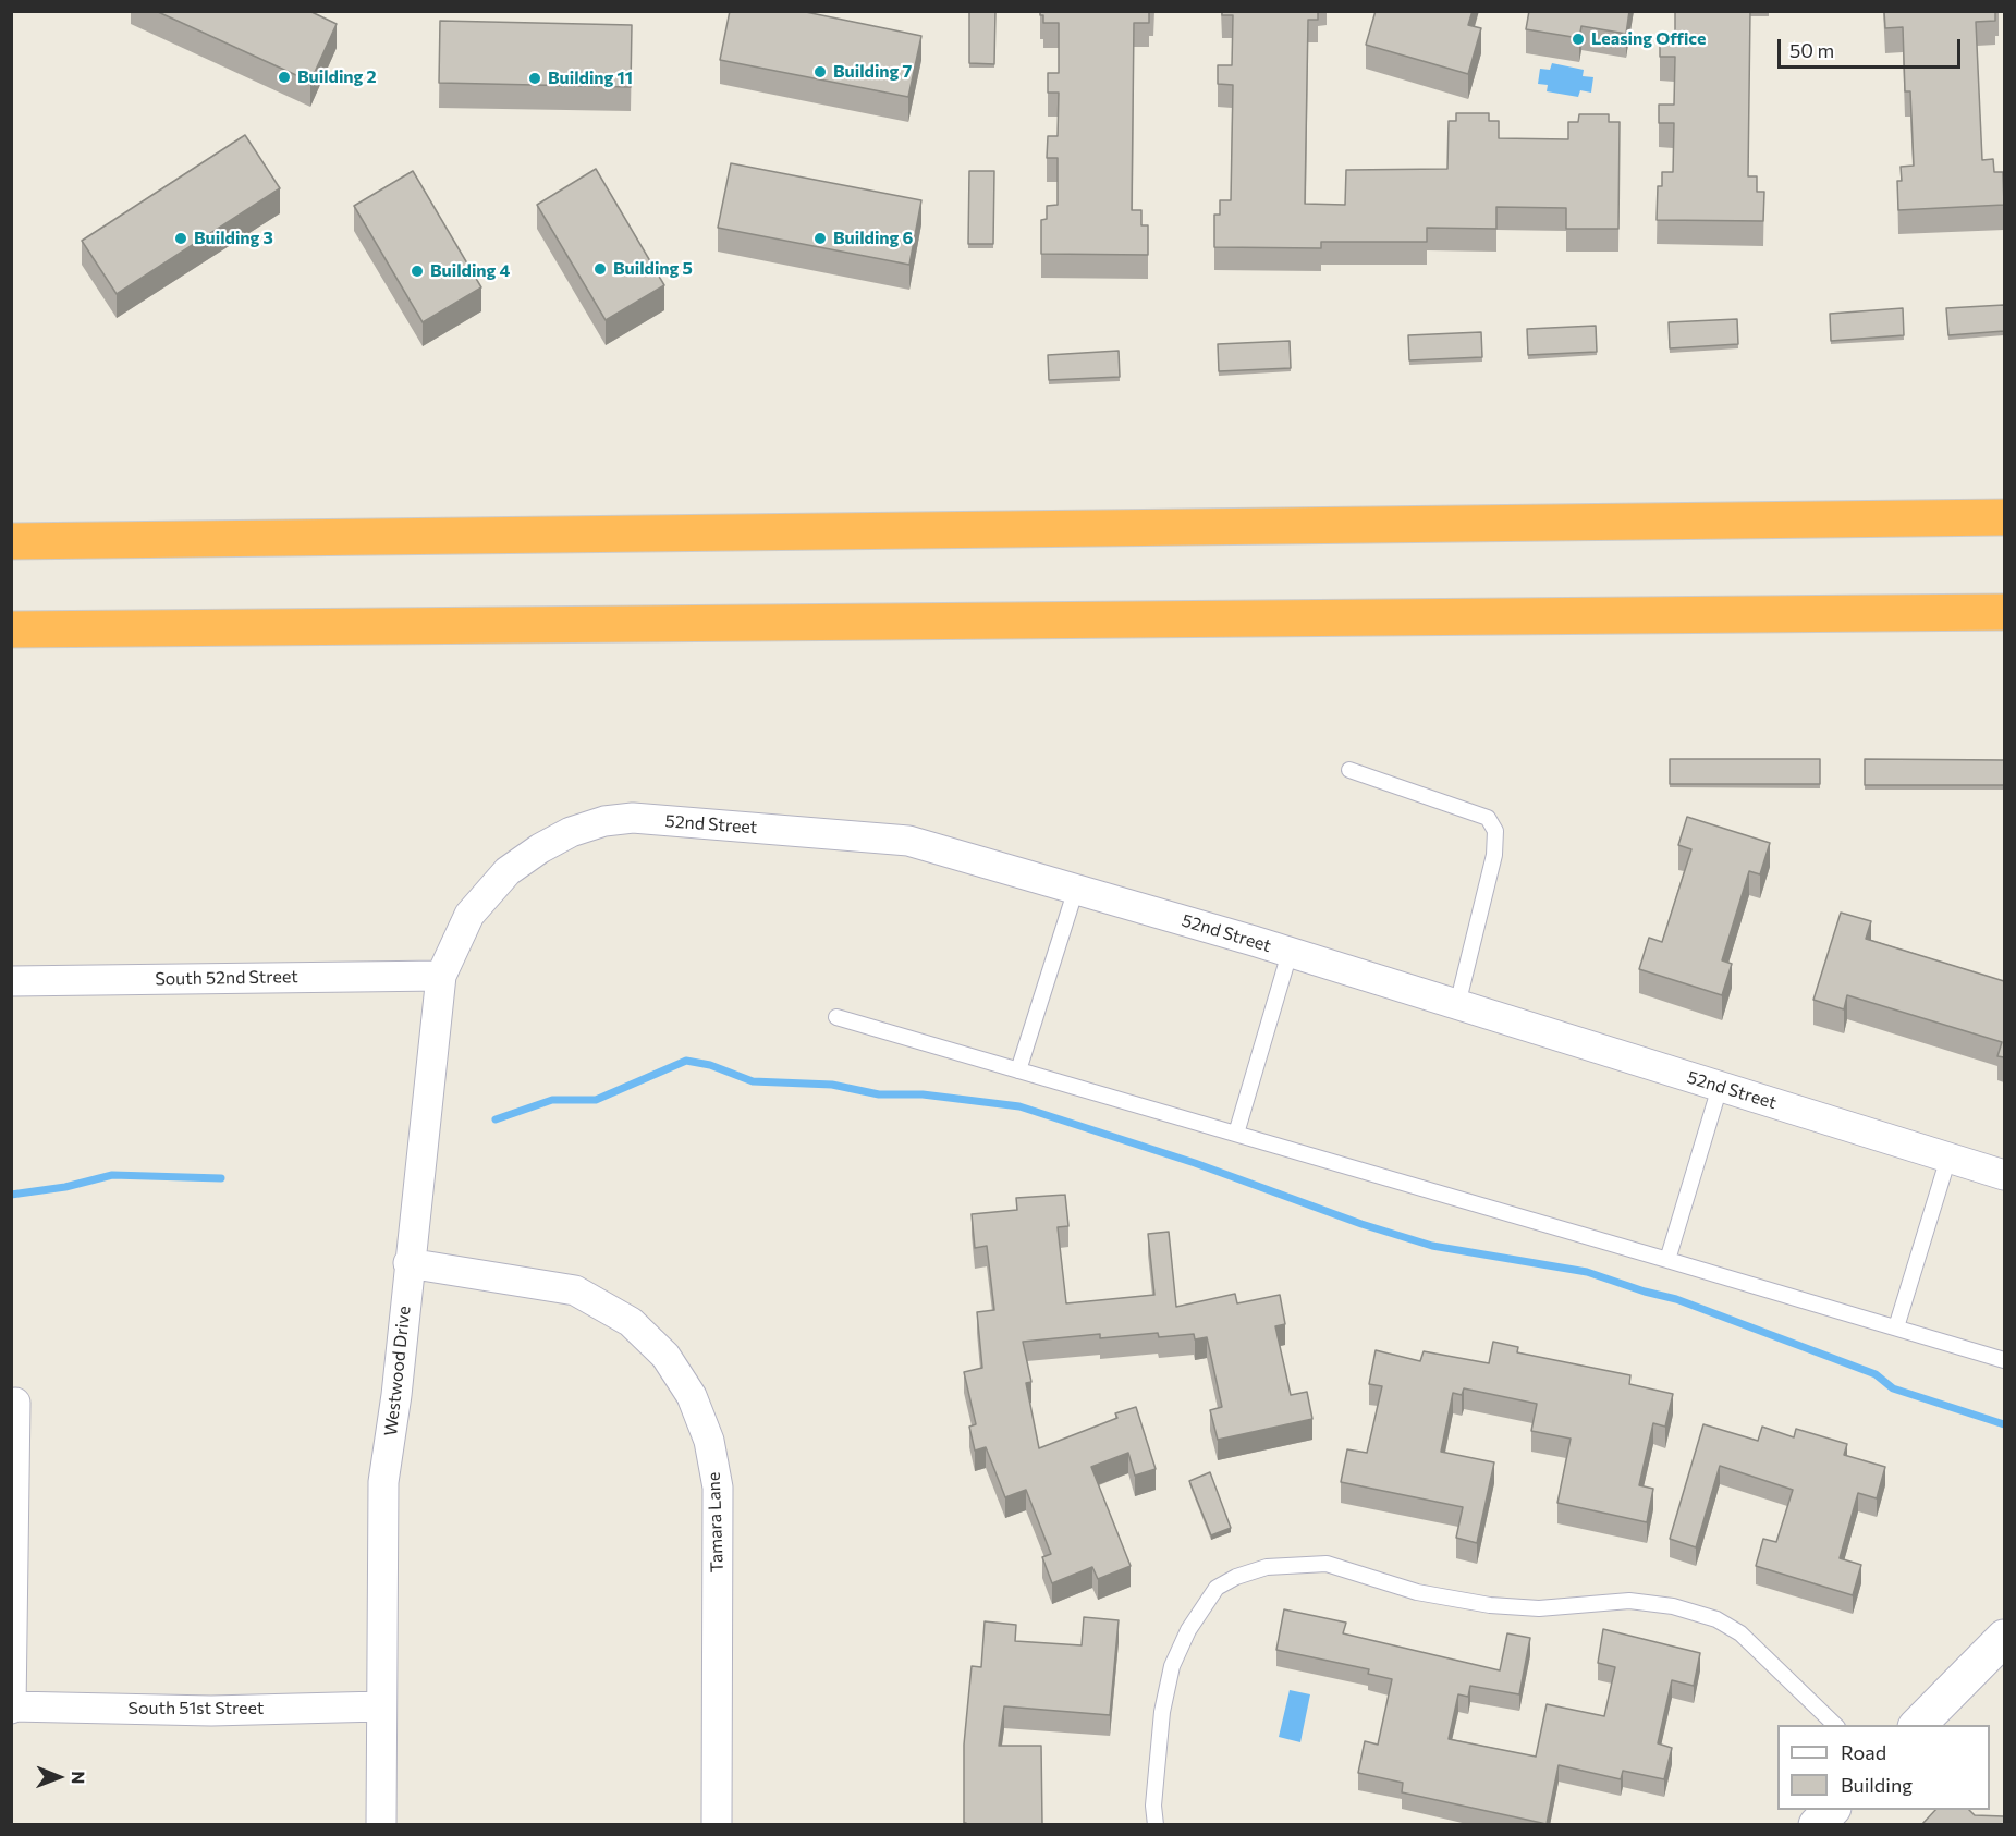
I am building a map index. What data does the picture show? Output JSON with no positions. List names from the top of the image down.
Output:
{
  "streets": {
    "street": [
      "52nd Street",
      "South 52nd Street",
      "Westwood Drive",
      "Tamara Lane",
      "South 51st Street"
    ]
  },
  "crossings": [
    ["52nd Street", "Westwood Drive"],
    ["South 52nd Street", "Westwood Drive"],
    ["Westwood Drive", "Tamara Lane"],
    ["Westwood Drive", "South 51st Street"]
  ],
  "places": [
    "Leasing Office",
    "Building 7",
    "Building 2",
    "Building 11",
    "Building 3",
    "Building 6",
    "Building 5",
    "Building 4"
  ],
  "legend": ["Road", "Building"],
  "scale_bar": "50 m",
  "north": "right"
}
